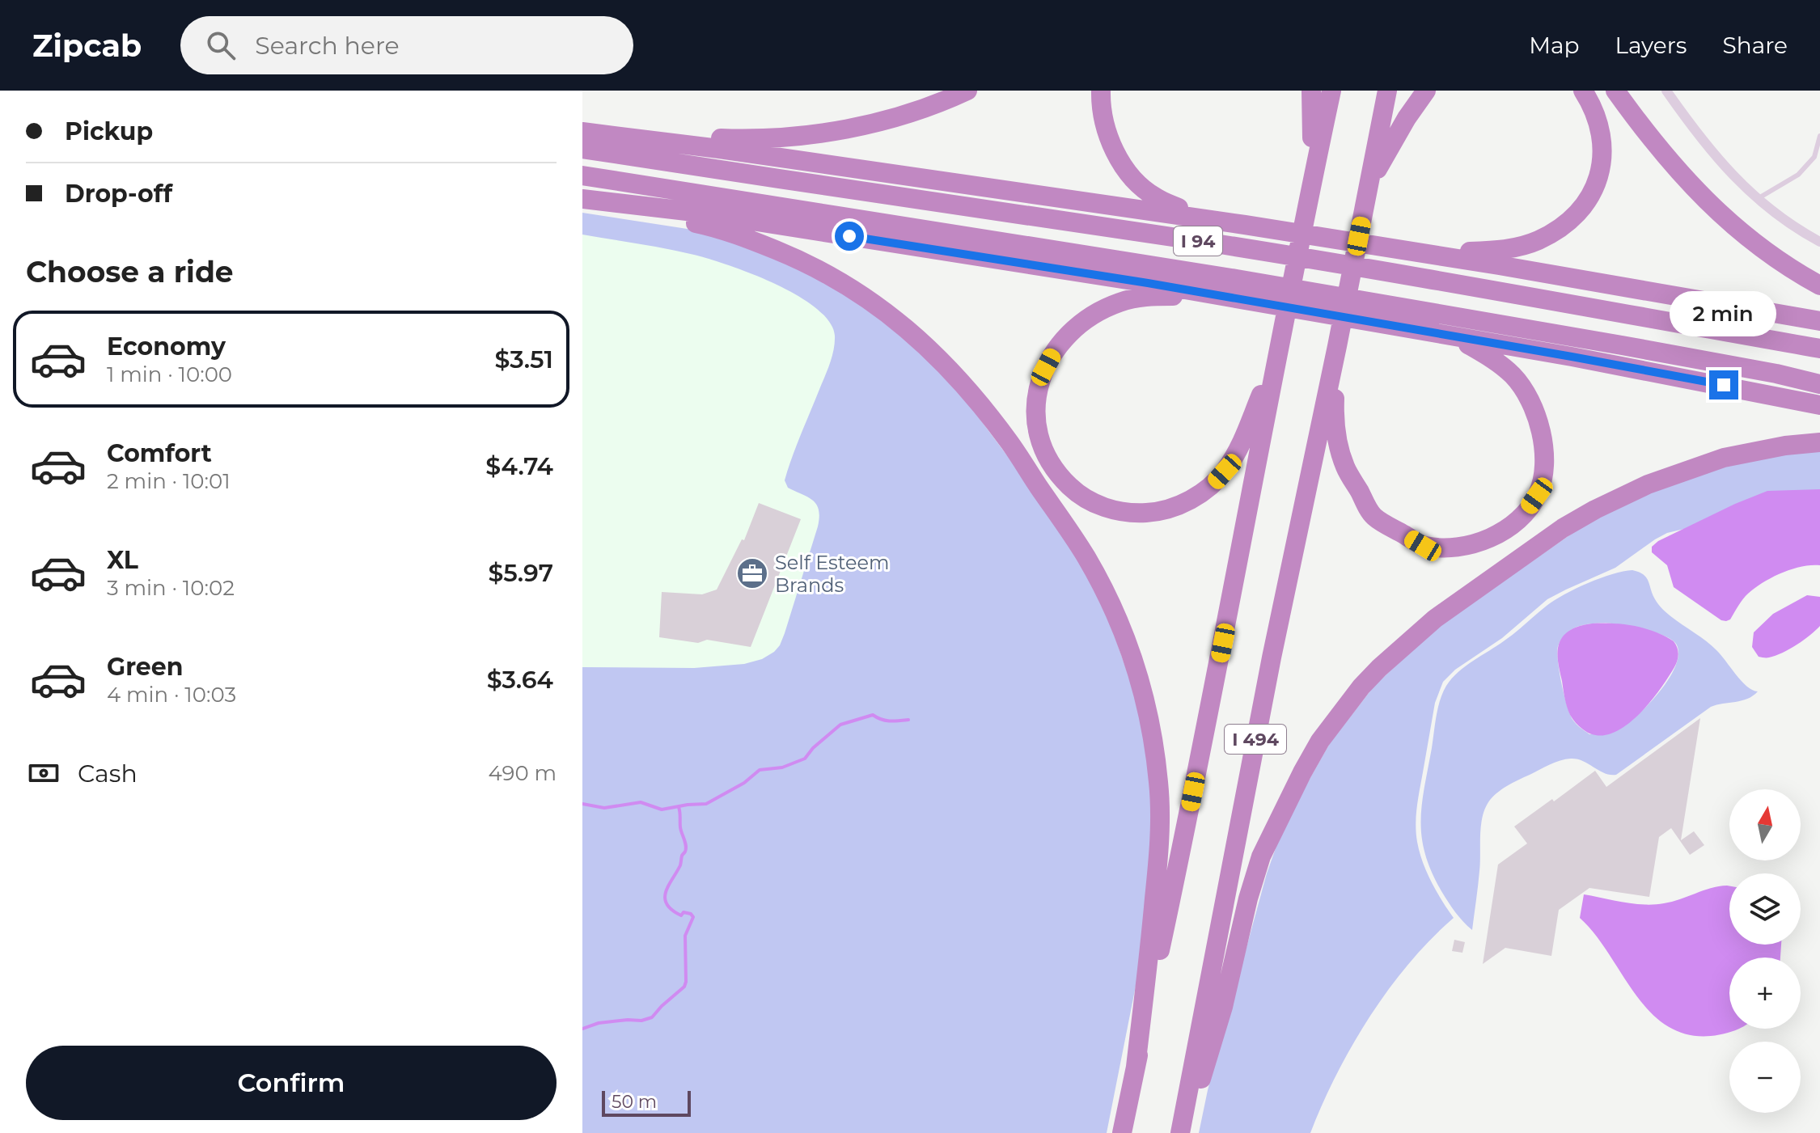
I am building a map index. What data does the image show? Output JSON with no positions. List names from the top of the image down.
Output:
{
  "streets": {
    "highway": ["I 94", "I 494"]
  },
  "places": {
    "office": ["Self Esteem Brands"]
  },
  "scale_bar": "50 m",
  "north": "top",
  "page": {
    "header": "Zipcab",
    "search": "Search here",
    "nav": ["Map", "Layers", "Share"],
    "banner": ["Pickup", "Drop-off"],
    "heading": "Choose a ride",
    "bubble": "2 min",
    "list": [
      {
        "name": "Economy",
        "note": "1 min · 10:00",
        "value": "$3.51"
      },
      {
        "name": "Comfort",
        "note": "2 min · 10:01",
        "value": "$4.74"
      },
      {
        "name": "XL",
        "note": "3 min · 10:02",
        "value": "$5.97"
      },
      {
        "name": "Green",
        "note": "4 min · 10:03",
        "value": "$3.64"
      }
    ],
    "pay": ["Cash", "490 m"],
    "map_buttons": ["+", "−"],
    "buttons": "Confirm",
    "scale": "50 m"
  }
}
